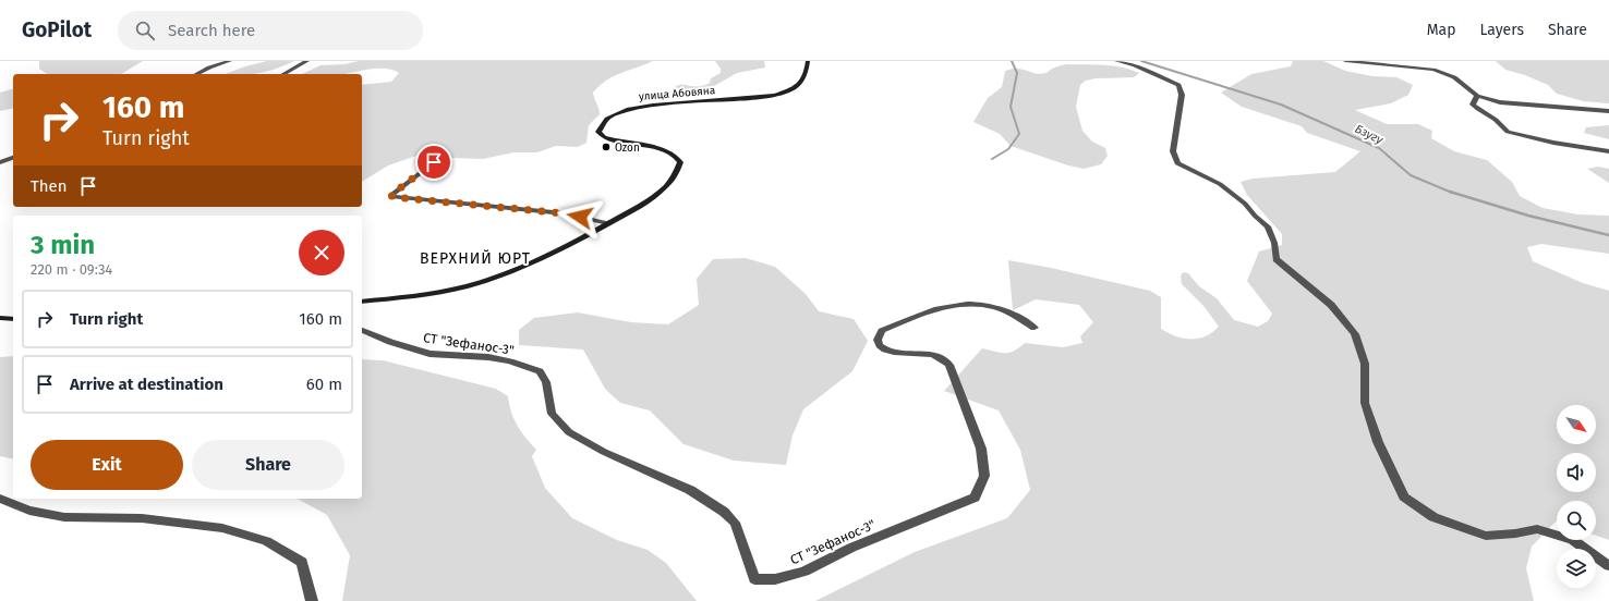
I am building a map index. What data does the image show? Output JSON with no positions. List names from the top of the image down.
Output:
{
  "streets": {
    "street": ["улица Абовяна", "СТ \"Зефанос-3\""]
  },
  "districts": ["ВЕРХНИЙ ЮРТ"],
  "water": ["Бзугу"],
  "places": ["Ozon"],
  "north": "bottom right",
  "page": {
    "header": "GoPilot",
    "search": "Search here",
    "nav": ["Map", "Layers", "Share"],
    "turn": ["160 m", "Turn right"],
    "then": "Then",
    "heading": ["3 min", "220 m · 09:34"],
    "list": [
      {
        "name": "Turn right",
        "value": "160 m"
      },
      {
        "name": "Arrive at destination",
        "value": "60 m"
      }
    ],
    "buttons": ["Exit", "Share"]
  }
}
